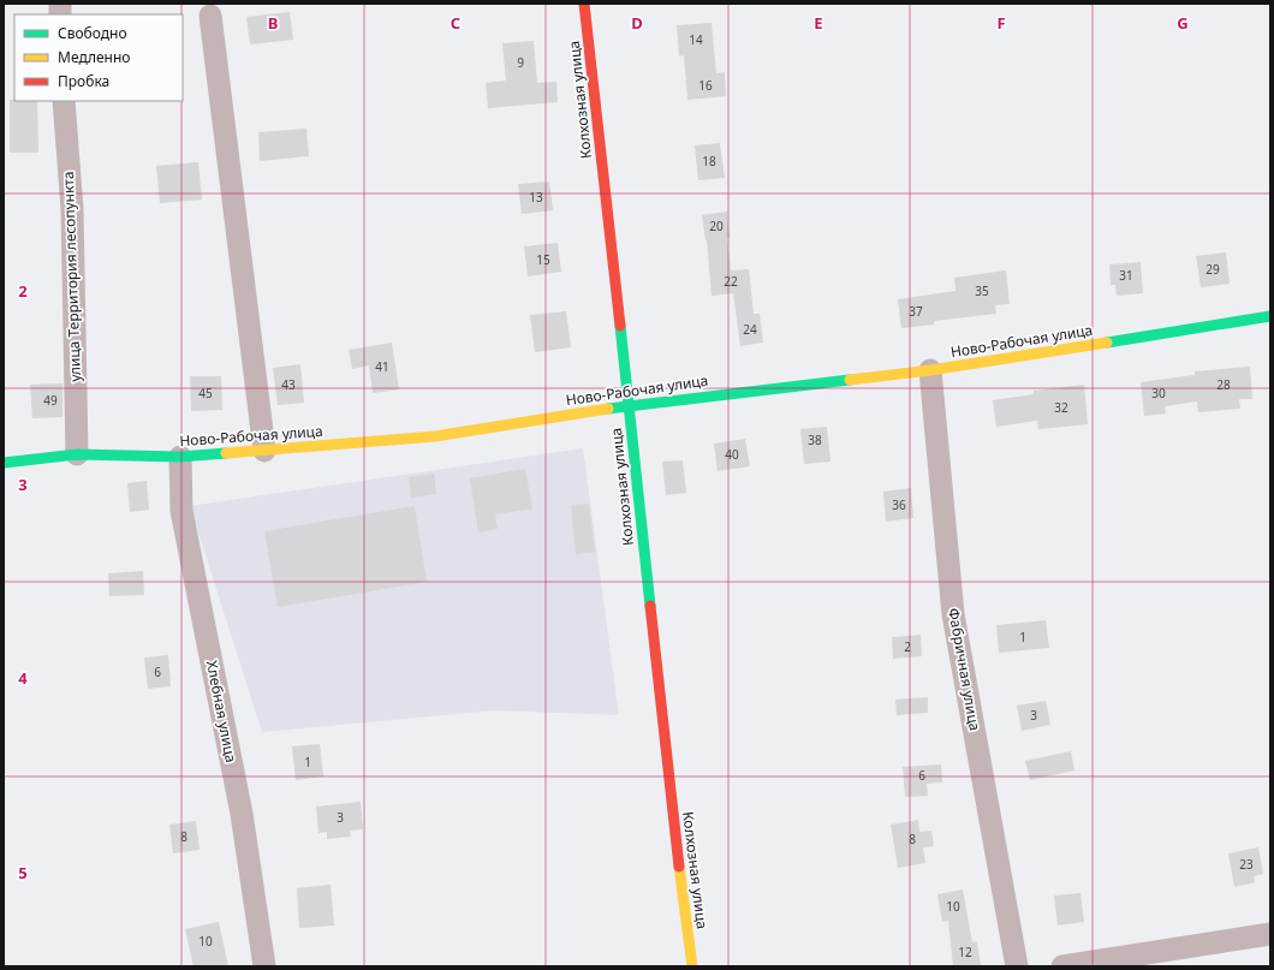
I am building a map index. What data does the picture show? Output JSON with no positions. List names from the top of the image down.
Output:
{
  "streets": {
    "street": [
      "Колхозная улица",
      "улица Территория лесопункта",
      "Ново-Рабочая улица",
      "Фабричная улица",
      "Хлебная улица"
    ]
  },
  "crossings": [
    ["Колхозная улица", "Ново-Рабочая улица"],
    ["улица Территория лесопункта", "Ново-Рабочая улица"],
    ["Ново-Рабочая улица", "Фабричная улица"],
    ["Ново-Рабочая улица", "Хлебная улица"]
  ],
  "house_numbers": [
    "14",
    "9",
    "16",
    "18",
    "13",
    "20",
    "15",
    "29",
    "31",
    "22",
    "35",
    "37",
    "24",
    "41",
    "43",
    "28",
    "45",
    "30",
    "49",
    "32",
    "38",
    "40",
    "36",
    "1",
    "2",
    "6",
    "3",
    "1",
    "6",
    "3",
    "8",
    "8",
    "23",
    "10",
    "10",
    "12"
  ],
  "legend": ["Свободно", "Медленно", "Пробка"],
  "grid": {
    "columns": [
      "B",
      "C",
      "D",
      "E",
      "F",
      "G"
    ],
    "rows": [
      "2",
      "3",
      "4",
      "5"
    ]
  }
}
